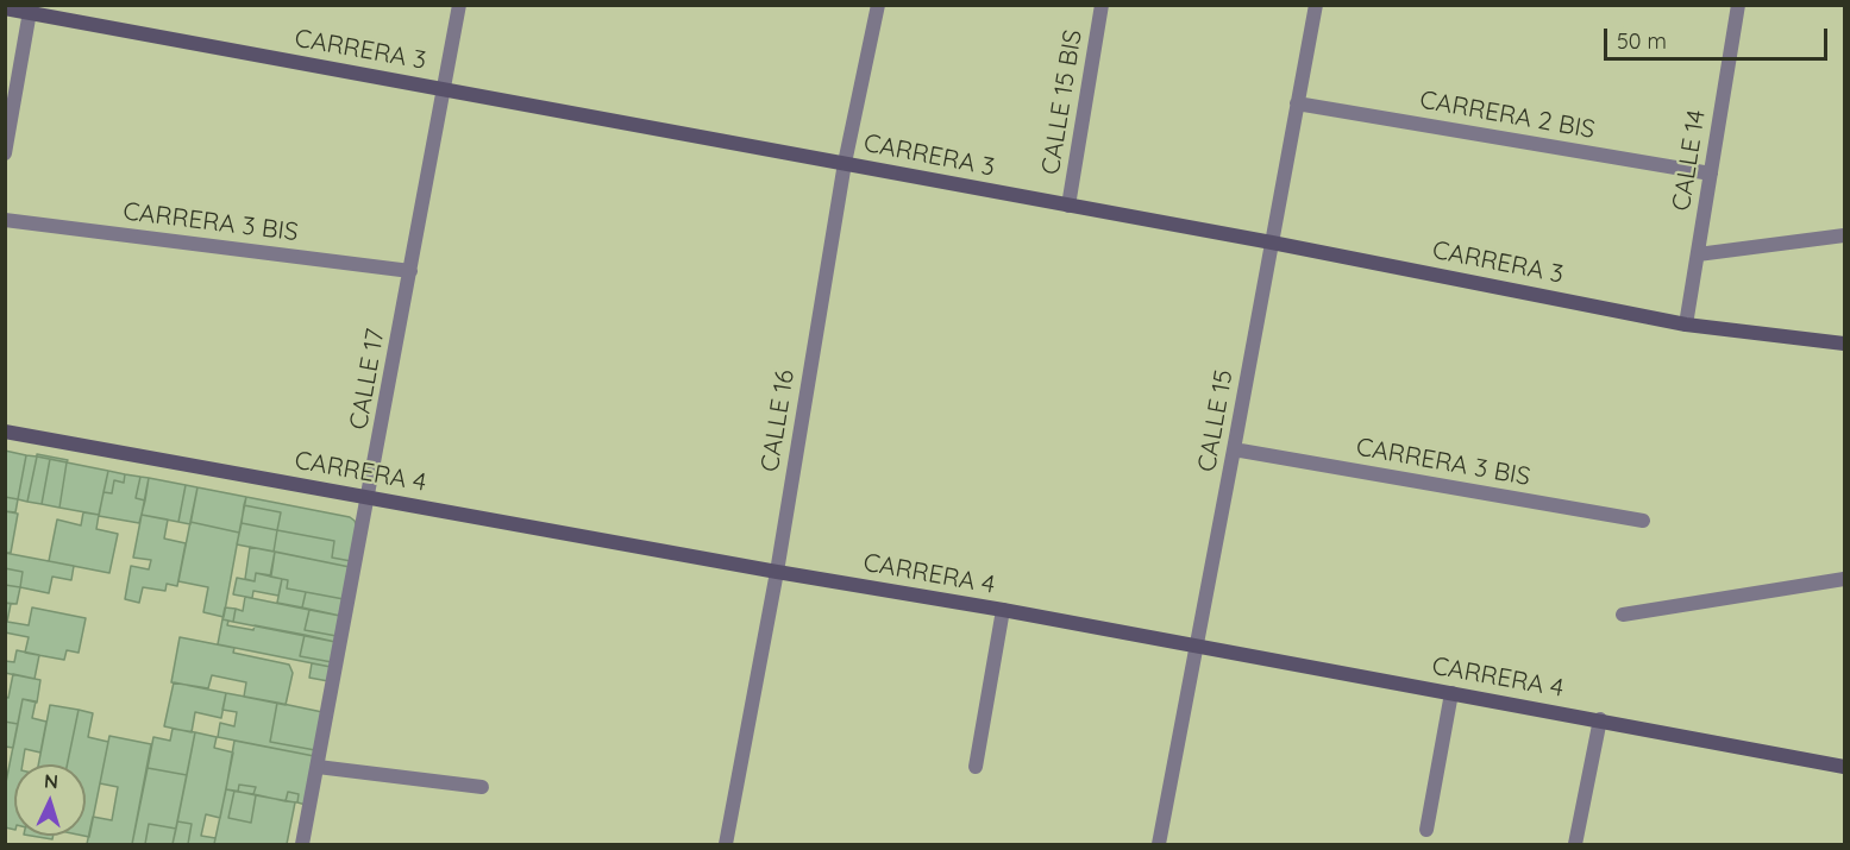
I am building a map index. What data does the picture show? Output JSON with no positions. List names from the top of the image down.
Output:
{
  "streets": {
    "main road": ["CARRERA 3", "CARRERA 4"],
    "street": [
      "CALLE 15 BIS",
      "CARRERA 2 BIS",
      "CALLE 14",
      "CARRERA 3 BIS",
      "CALLE 17",
      "CALLE 16",
      "CALLE 15"
    ]
  },
  "crossings": [
    ["CARRERA 3", "CALLE 15 BIS"],
    ["CARRERA 3", "CALLE 14"],
    ["CARRERA 3", "CALLE 17"],
    ["CARRERA 3", "CALLE 16"],
    ["CARRERA 3", "CALLE 15"],
    ["CARRERA 2 BIS", "CALLE 14"],
    ["CARRERA 2 BIS", "CALLE 15"],
    ["CARRERA 3 BIS", "CALLE 17"],
    ["CARRERA 3 BIS", "CALLE 15"],
    ["CALLE 17", "CARRERA 4"],
    ["CALLE 16", "CARRERA 4"],
    ["CALLE 15", "CARRERA 4"]
  ],
  "scale_bar": "50 m",
  "north": "top"
}
